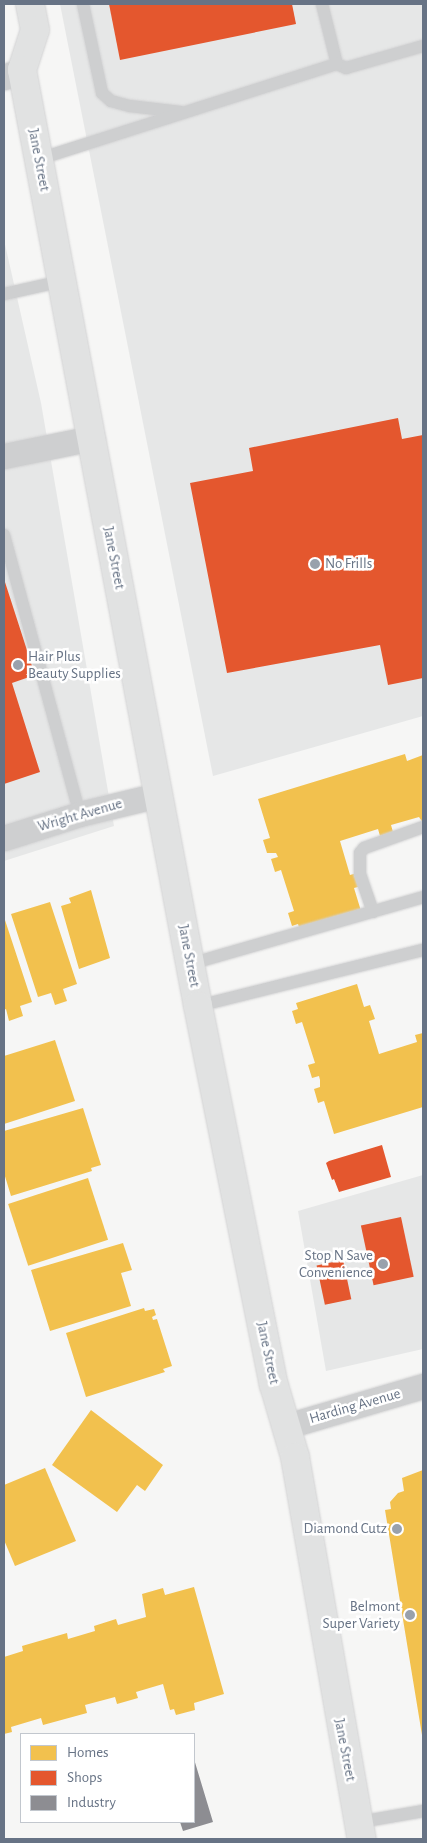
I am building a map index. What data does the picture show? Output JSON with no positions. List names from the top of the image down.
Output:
{
  "streets": {
    "main road": ["Jane Street"],
    "street": ["Wright Avenue", "Harding Avenue"]
  },
  "crossings": [
    ["Jane Street", "Wright Avenue"],
    ["Jane Street", "Harding Avenue"]
  ],
  "places": [
    "No Frills",
    "Hair Plus Beauty Supplies",
    "Stop N Save Convenience",
    "Diamond Cutz",
    "Belmont Super Variety"
  ],
  "legend": ["Homes", "Shops", "Industry"]
}
